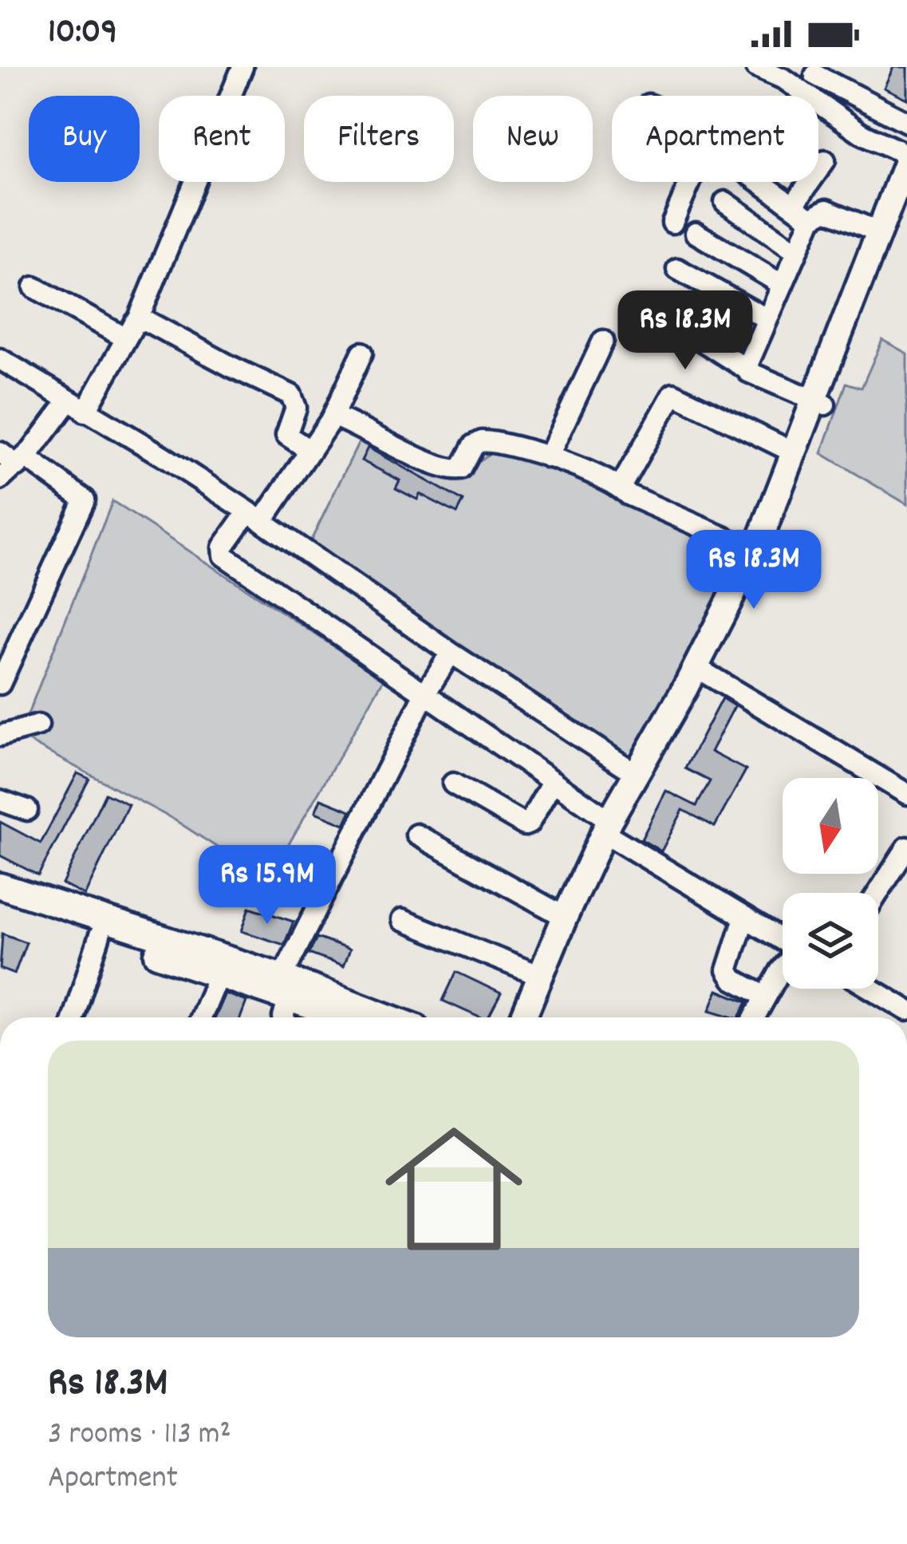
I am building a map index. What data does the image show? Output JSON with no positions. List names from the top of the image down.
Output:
{
  "north": "bottom",
  "page": {
    "status": "10:09",
    "chip": [
      "Buy",
      "Rent",
      "Filters",
      "New",
      "Apartment"
    ],
    "price": ["Rs 18.3M", "Rs 18.3M", "Rs 15.9M"],
    "list": [
      {
        "name": "Rs 18.3M",
        "note": "3 rooms · 113 m² · Apartment"
      }
    ]
  }
}
